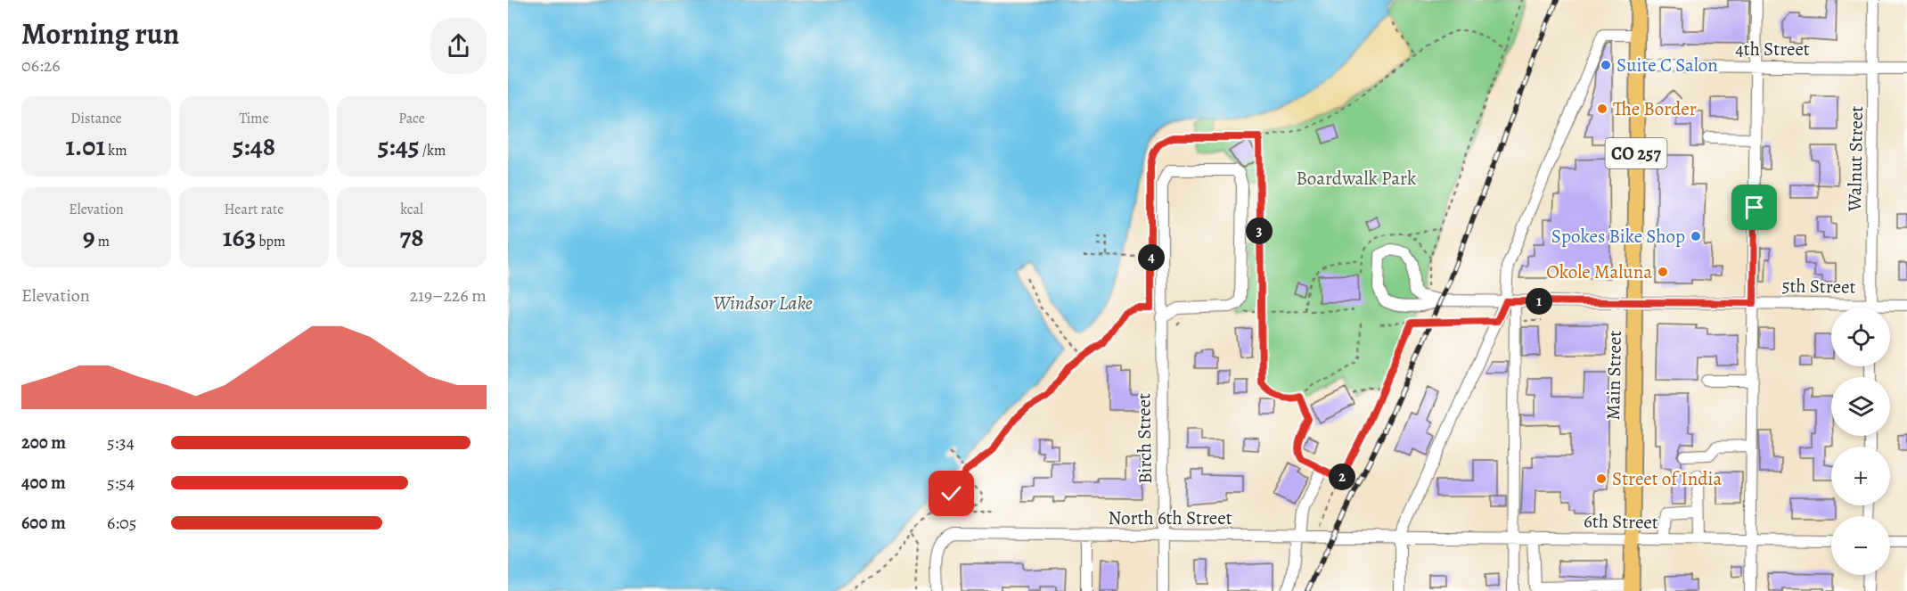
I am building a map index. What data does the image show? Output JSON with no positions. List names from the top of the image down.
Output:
{
  "streets": {
    "main road": ["CO 257", "Main Street"],
    "street": [
      "4th Street",
      "Walnut Street",
      "5th Street",
      "Birch Street",
      "North 6th Street",
      "6th Street"
    ]
  },
  "crossings": [
    ["4th Street", "Walnut Street"],
    ["4th Street", "Main Street"],
    ["Walnut Street", "5th Street"],
    ["5th Street", "Main Street"],
    ["Main Street", "6th Street"],
    ["Birch Street", "North 6th Street"],
    ["North 6th Street", "6th Street"]
  ],
  "water": ["Windsor Lake"],
  "parks": ["Boardwalk Park"],
  "places": [
    "Suite C Salon",
    "The Border",
    "Spokes Bike Shop",
    "Okole Maluna",
    "Street of India"
  ],
  "page": {
    "heading": ["Morning run", "06:26"],
    "stats": [
      ["Distance", "1.01 km"],
      ["Time", "5:48"],
      ["Pace", "5:45 /km"],
      ["Elevation", "9 m"],
      ["Heart rate", "163 bpm"],
      ["kcal", "78"]
    ],
    "pins": [
      "3",
      "4",
      "1",
      "2"
    ],
    "chart": ["Elevation", "219–226 m"],
    "map_buttons": ["+", "−"],
    "list": [
      {
        "name": "200 m",
        "note": "5:34"
      },
      {
        "name": "400 m",
        "note": "5:54"
      },
      {
        "name": "600 m",
        "note": "6:05"
      }
    ]
  }
}
